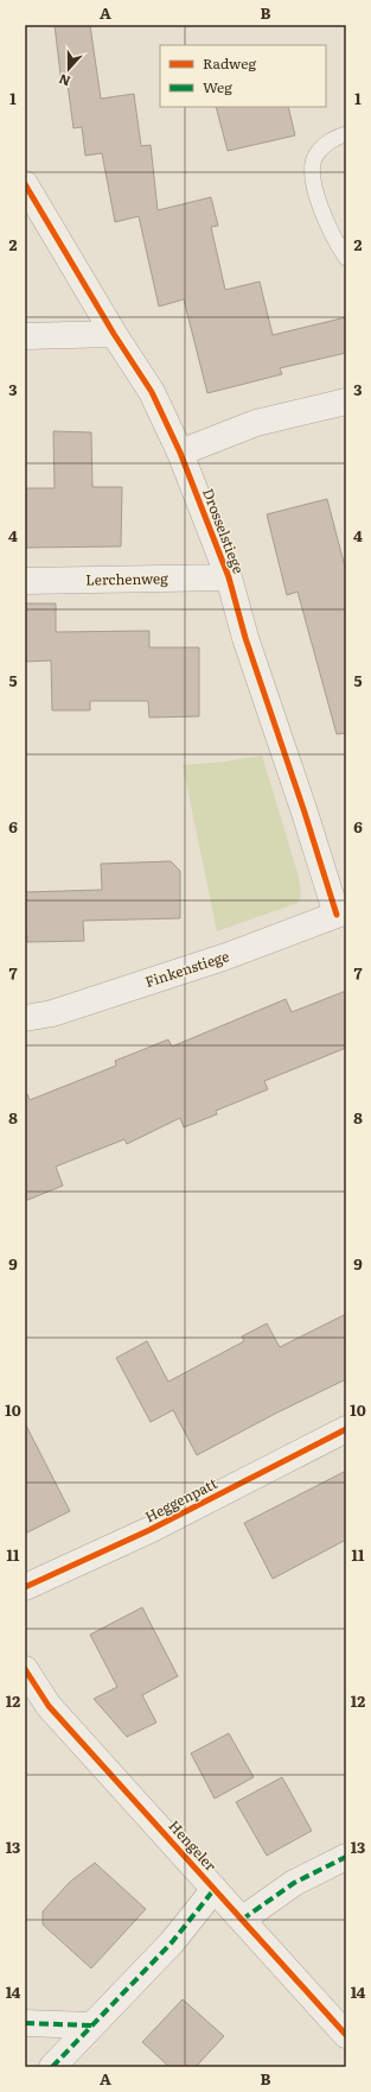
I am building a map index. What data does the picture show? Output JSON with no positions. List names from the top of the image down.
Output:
{
  "streets": {
    "street": [
      "Drosselstiege",
      "Lerchenweg",
      "Finkenstiege",
      "Heggenpatt",
      "Hengeler"
    ]
  },
  "crossings": [
    ["Drosselstiege", "Lerchenweg"],
    ["Drosselstiege", "Finkenstiege"]
  ],
  "legend": ["Radweg", "Weg"],
  "north": "bottom",
  "grid": {
    "columns": ["A", "B"],
    "rows": [
      "1",
      "2",
      "3",
      "4",
      "5",
      "6",
      "7",
      "8",
      "9",
      "10",
      "11",
      "12",
      "13",
      "14"
    ]
  }
}
